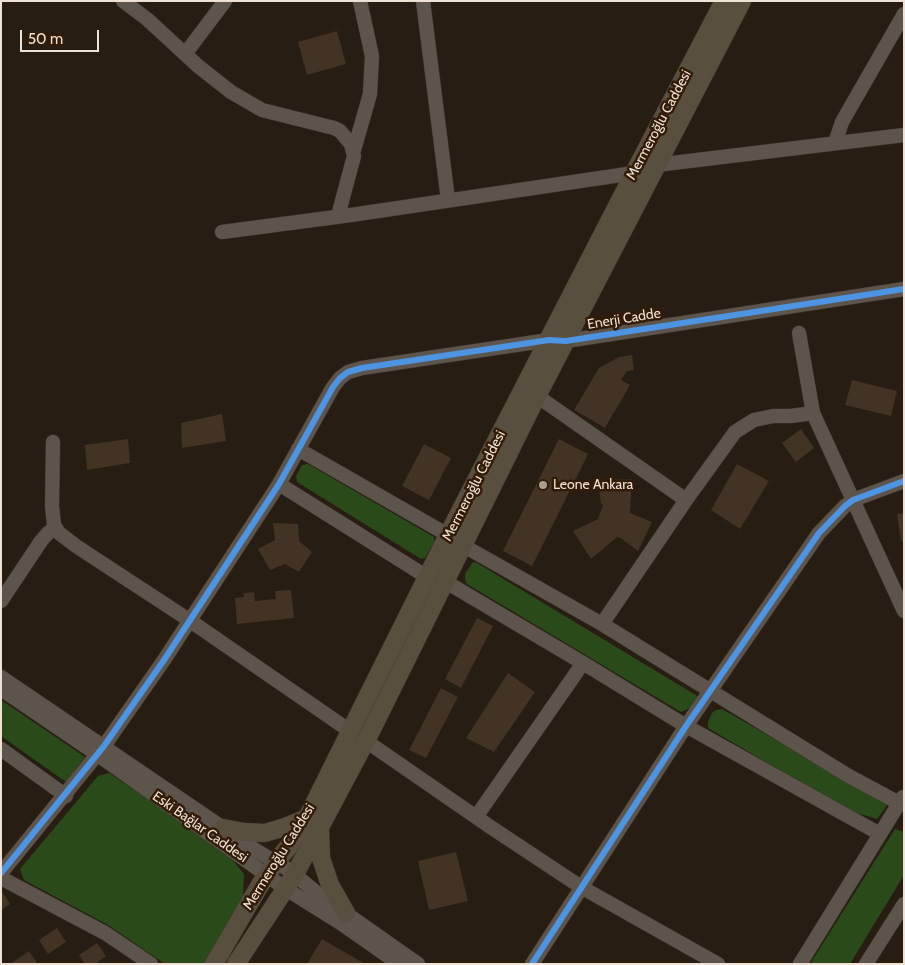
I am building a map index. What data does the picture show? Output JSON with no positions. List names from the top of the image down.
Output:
{
  "streets": {
    "main road": ["Mermeroğlu Caddesi"],
    "street": ["Enerji Cadde", "Eski Bağlar Caddesi"]
  },
  "crossings": [
    ["Mermeroğlu Caddesi", "Enerji Cadde"],
    ["Mermeroğlu Caddesi", "Eski Bağlar Caddesi"]
  ],
  "places": ["Leone Ankara"],
  "scale_bar": "50 m"
}
